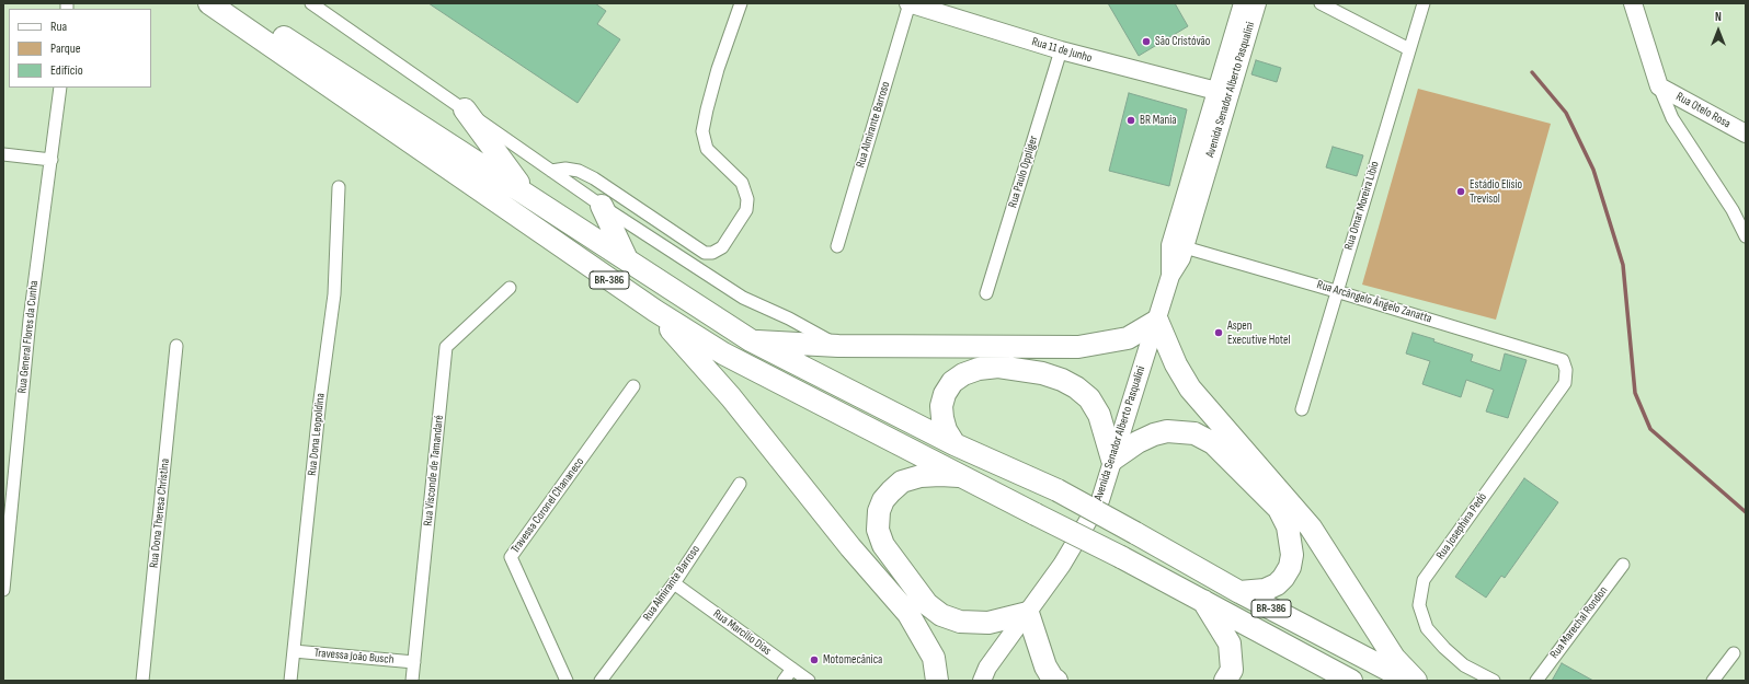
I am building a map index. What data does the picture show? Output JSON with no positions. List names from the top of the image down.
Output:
{
  "streets": {
    "highway": ["BR-386"],
    "main road": ["Rua 11 de Junho", "Avenida Senador Alberto Pasqualini", "Rua Otelo Rosa"],
    "street": [
      "Rua Almirante Barroso",
      "Rua Paulo Oppliger",
      "Rua Omar Moreira Libio",
      "Rua Arcângelo Ângelo Zanatta",
      "Rua General Flores da Cunha",
      "Rua Dona Leopoldina",
      "Rua Visconde de Tamandaré",
      "Travessa Coronel Chananeco",
      "Rua Dona Theresa Christina",
      "Rua Josephina Pedó",
      "Rua Marechal Rondon",
      "Rua Marcílio Dias",
      "Travessa João Busch"
    ]
  },
  "crossings": [
    ["Rua 11 de Junho", "Avenida Senador Alberto Pasqualini"],
    ["Rua 11 de Junho", "Rua Almirante Barroso"],
    ["Rua 11 de Junho", "Rua Paulo Oppliger"],
    ["Avenida Senador Alberto Pasqualini", "Rua Arcângelo Ângelo Zanatta"],
    ["Rua Almirante Barroso", "Rua Marcílio Dias"],
    ["Rua Omar Moreira Libio", "Rua Arcângelo Ângelo Zanatta"],
    ["Rua Arcângelo Ângelo Zanatta", "Rua Josephina Pedó"],
    ["Rua Dona Leopoldina", "Travessa João Busch"],
    ["Rua Visconde de Tamandaré", "Travessa João Busch"]
  ],
  "places": [
    "São Cristóvão",
    "BR Mania",
    "Estádio Elísio Trevisol",
    "Aspen Executive Hotel",
    "Motomecânica"
  ],
  "legend": ["Rua", "Parque", "Edifício"],
  "north": "top"
}
